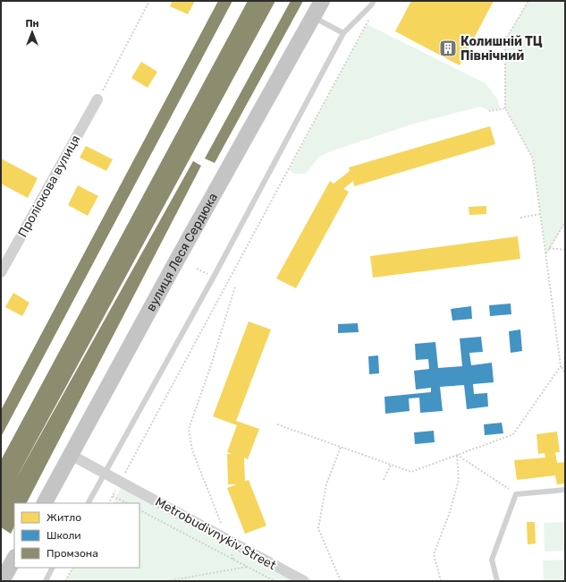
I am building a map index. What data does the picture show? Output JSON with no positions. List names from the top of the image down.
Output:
{
  "streets": {
    "main road": ["вулиця Леся Сердюка"],
    "street": ["Проліскова вулиця", "Metrobudivnykiv Street"]
  },
  "crossings": [
    ["вулиця Леся Сердюка", "Metrobudivnykiv Street"]
  ],
  "places": {
    "building": ["Колишній ТЦ Північний"]
  },
  "legend": ["Житло", "Школи", "Промзона"],
  "north": "top"
}
